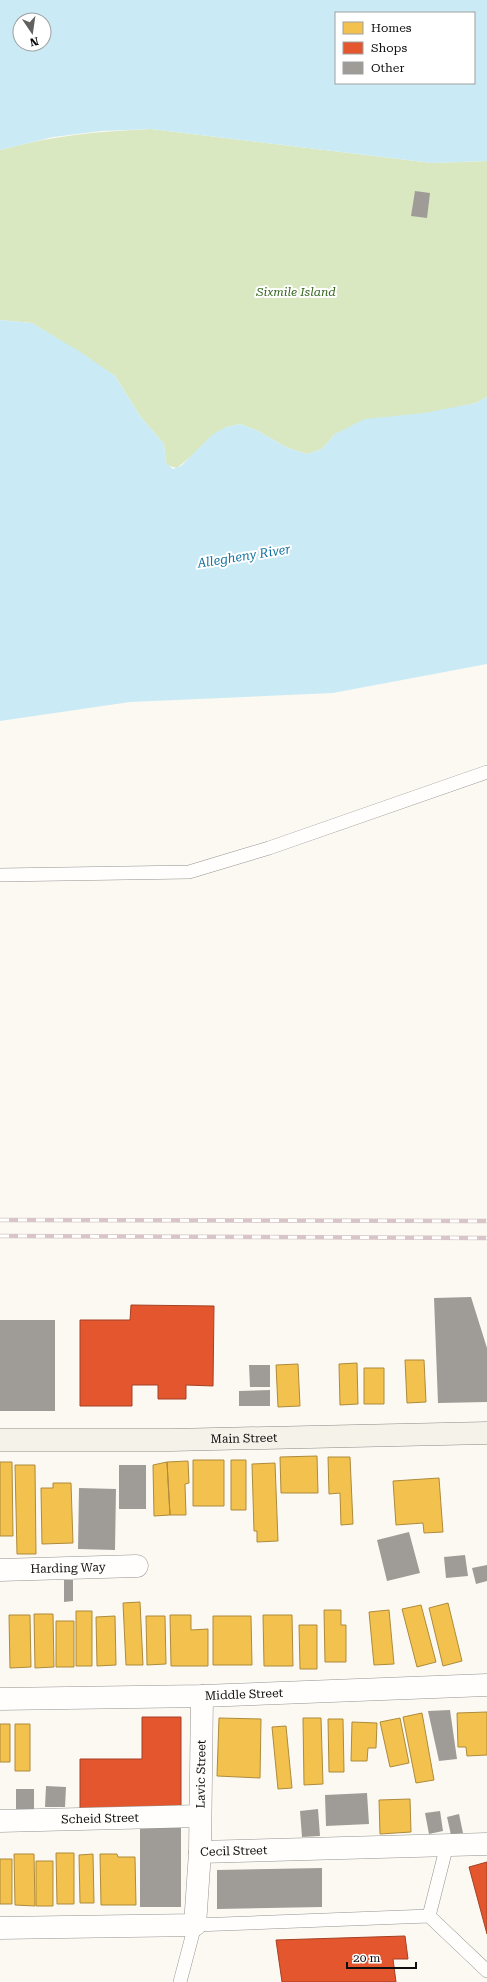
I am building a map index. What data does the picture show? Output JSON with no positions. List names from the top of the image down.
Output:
{
  "streets": {
    "main road": ["Main Street"],
    "street": [
      "Harding Way",
      "Middle Street",
      "Lavic Street",
      "Scheid Street",
      "Cecil Street"
    ]
  },
  "crossings": [
    ["Middle Street", "Lavic Street"],
    ["Lavic Street", "Scheid Street"],
    ["Lavic Street", "Cecil Street"]
  ],
  "water": ["Allegheny River"],
  "parks": ["Sixmile Island"],
  "legend": ["Homes", "Shops", "Other"],
  "scale_bar": "20 m",
  "north": "bottom"
}
